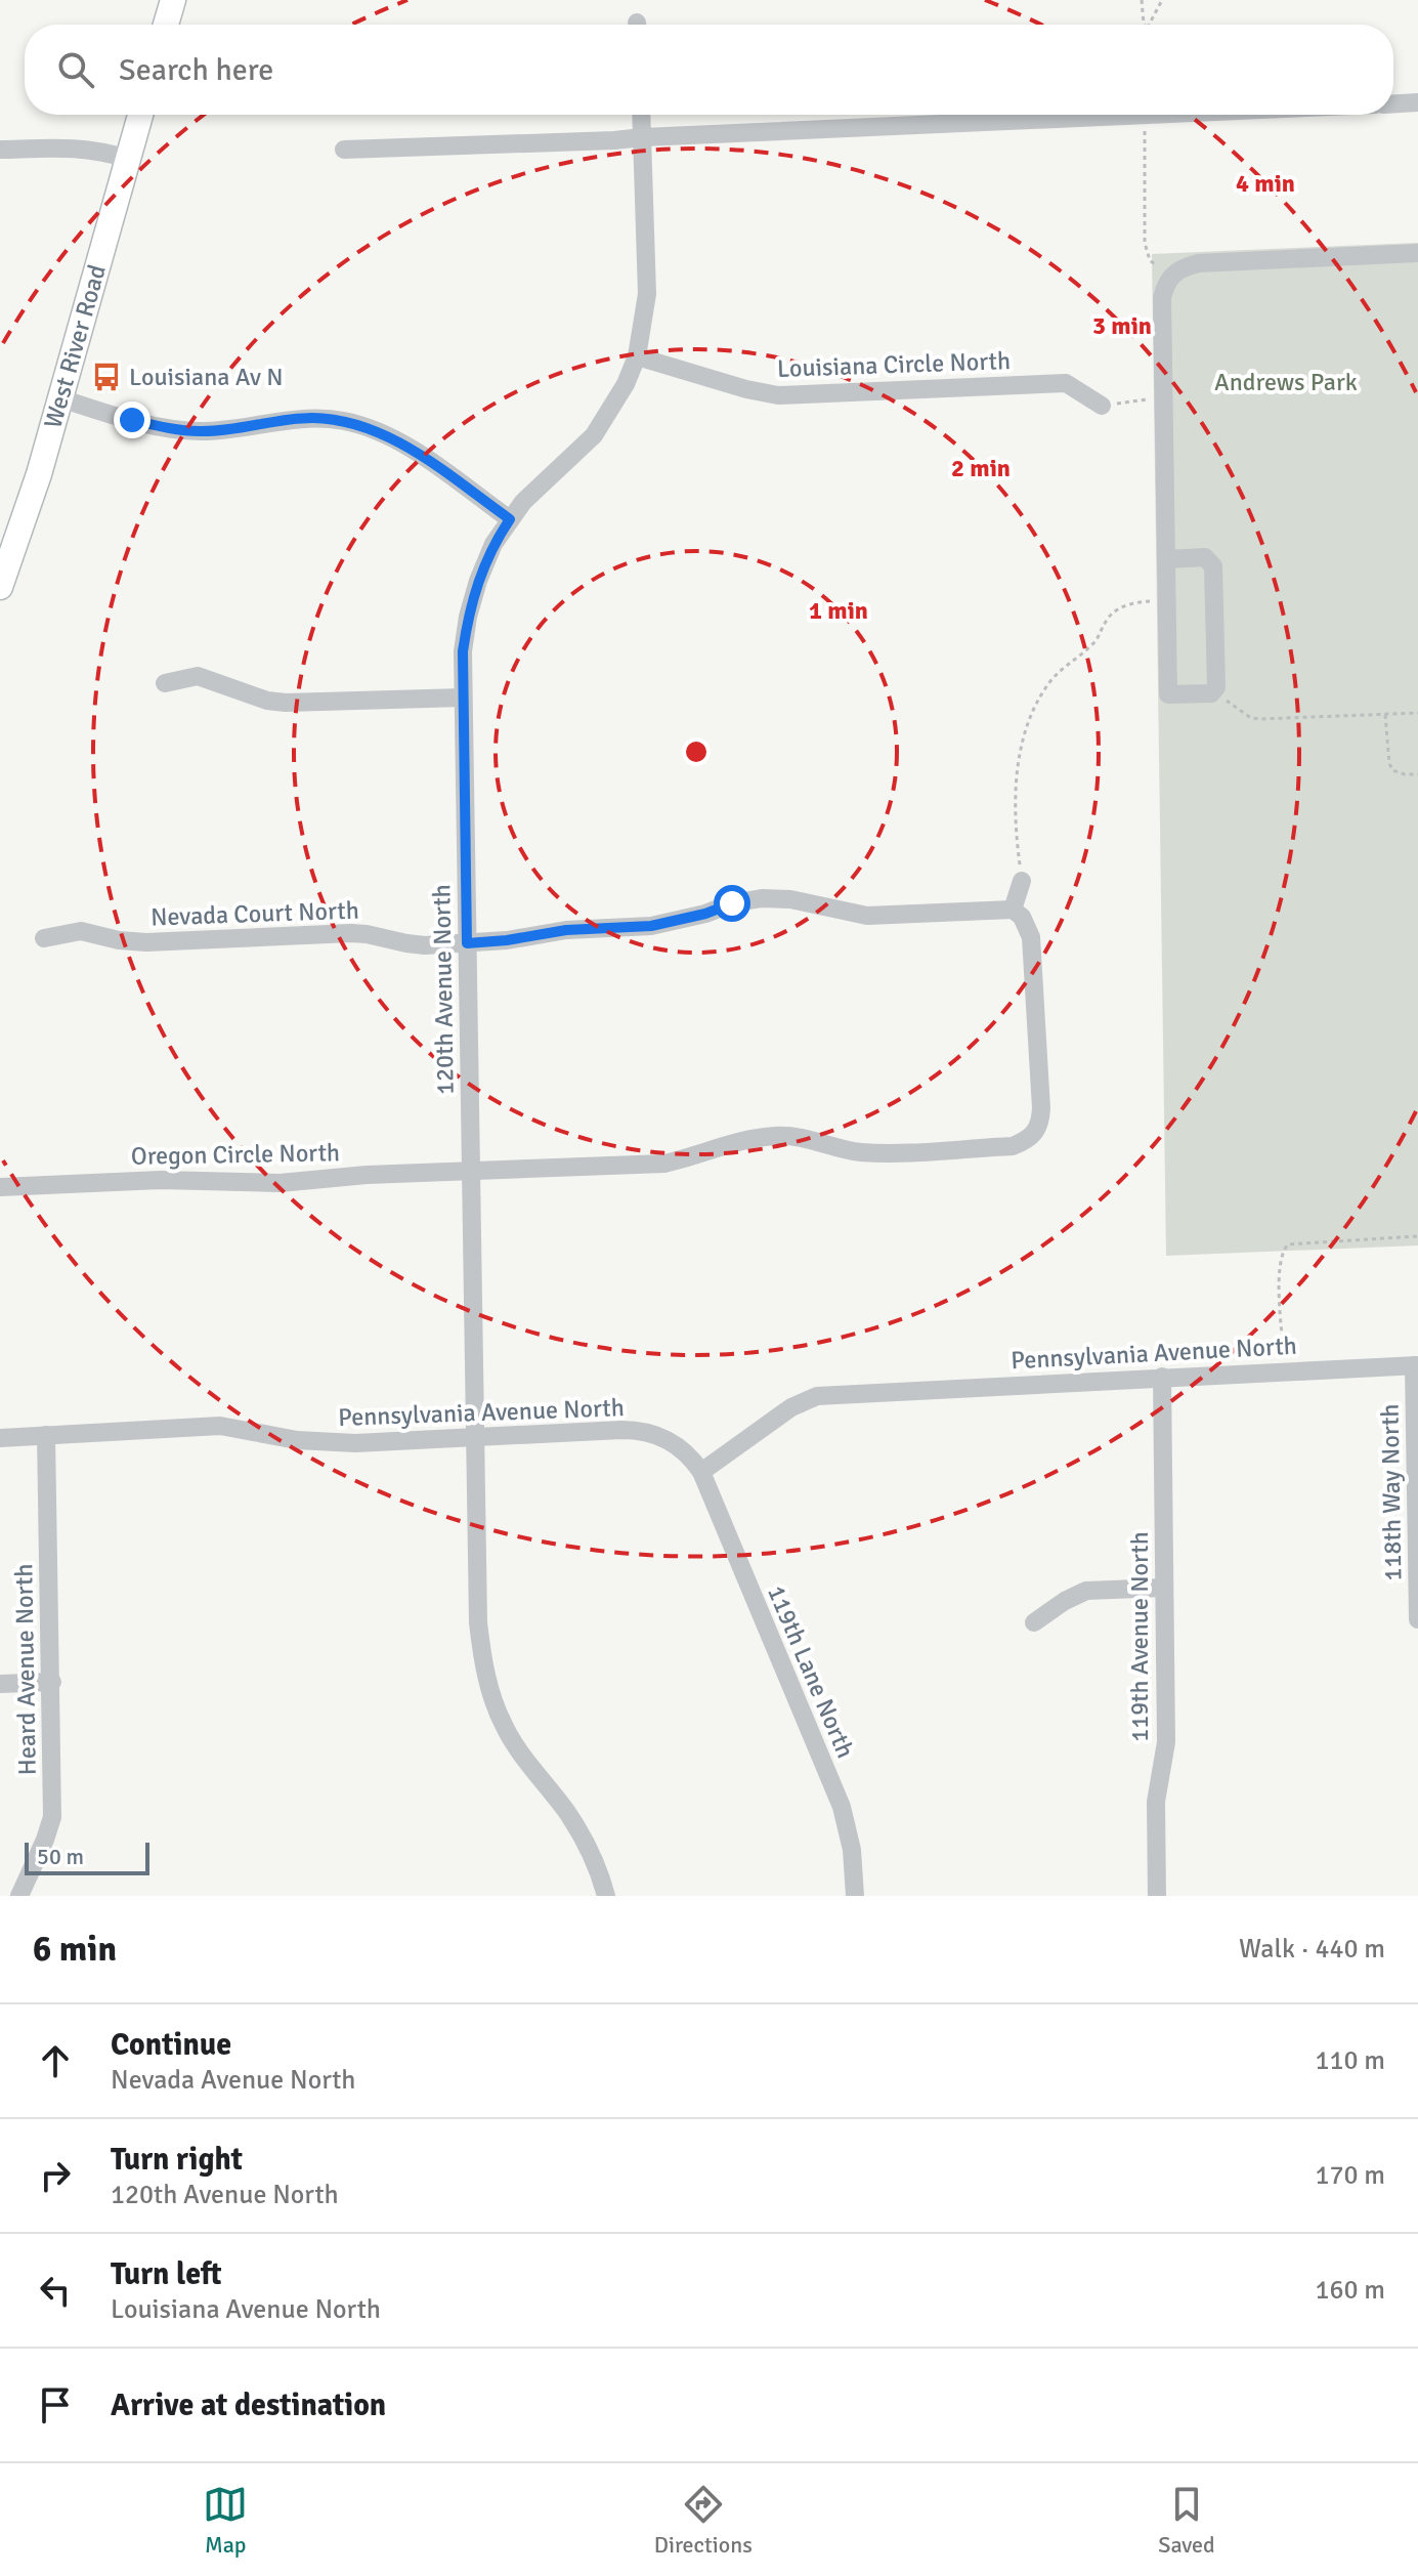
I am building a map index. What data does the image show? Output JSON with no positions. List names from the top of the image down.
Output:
{
  "streets": {
    "main road": ["West River Road"],
    "street": [
      "Louisiana Circle North",
      "Nevada Court North",
      "120th Avenue North",
      "Oregon Circle North",
      "Pennsylvania Avenue North",
      "118th Way North",
      "119th Avenue North",
      "Heard Avenue North",
      "119th Lane North"
    ]
  },
  "crossings": [
    ["Louisiana Circle North", "120th Avenue North"],
    ["Nevada Court North", "120th Avenue North"],
    ["Nevada Court North", "Oregon Circle North"],
    ["120th Avenue North", "Oregon Circle North"],
    ["120th Avenue North", "Pennsylvania Avenue North"],
    ["Pennsylvania Avenue North", "118th Way North"],
    ["Pennsylvania Avenue North", "119th Avenue North"],
    ["Pennsylvania Avenue North", "Heard Avenue North"],
    ["Pennsylvania Avenue North", "119th Lane North"]
  ],
  "parks": ["Andrews Park"],
  "places": {
    "bus stop": ["Louisiana Av N"]
  },
  "scale_bar": "50 m",
  "page": {
    "search": "Search here",
    "scale": "50 m",
    "heading": ["6 min", "Walk · 440 m"],
    "list": [
      ["Continue", "Nevada Avenue North", "110 m"],
      ["Turn right", "120th Avenue North", "170 m"],
      ["Turn left", "Louisiana Avenue North", "160 m"],
      "Arrive at destination"
    ],
    "nav": ["Map", "Directions", "Saved"]
  },
  "rings": [
    "4 min",
    "3 min",
    "2 min",
    "1 min"
  ]
}
